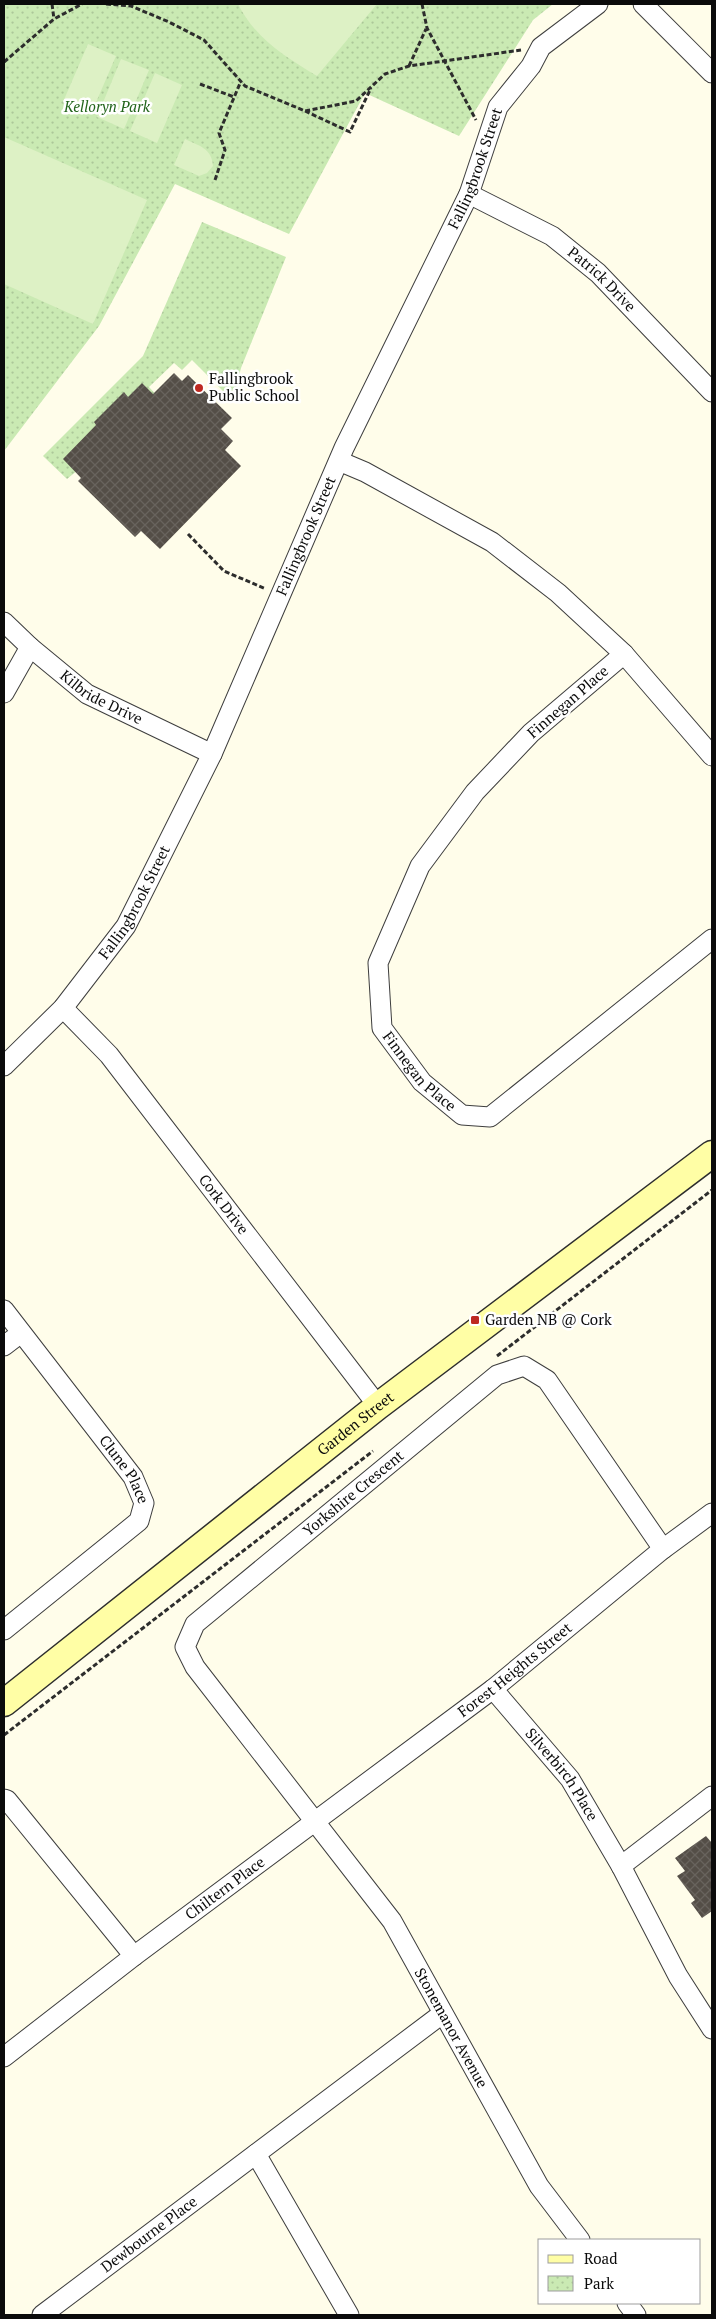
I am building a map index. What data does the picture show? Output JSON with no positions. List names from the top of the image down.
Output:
{
  "streets": {
    "street": [
      "Fallingbrook Street",
      "Patrick Drive",
      "Kilbride Drive",
      "Finnegan Place",
      "Cork Drive",
      "Garden Street",
      "Clune Place",
      "Yorkshire Crescent",
      "Forest Heights Street",
      "Silverbirch Place",
      "Chiltern Place",
      "Stonemanor Avenue",
      "Dewbourne Place"
    ]
  },
  "crossings": [
    ["Fallingbrook Street", "Patrick Drive"],
    ["Fallingbrook Street", "Kilbride Drive"],
    ["Fallingbrook Street", "Finnegan Place"],
    ["Fallingbrook Street", "Cork Drive"],
    ["Cork Drive", "Garden Street"],
    ["Yorkshire Crescent", "Forest Heights Street"],
    ["Yorkshire Crescent", "Chiltern Place"],
    ["Yorkshire Crescent", "Stonemanor Avenue"],
    ["Forest Heights Street", "Silverbirch Place"],
    ["Forest Heights Street", "Chiltern Place"],
    ["Forest Heights Street", "Stonemanor Avenue"],
    ["Chiltern Place", "Stonemanor Avenue"],
    ["Stonemanor Avenue", "Dewbourne Place"]
  ],
  "parks": ["Kelloryn Park"],
  "places": {
    "other": ["Fallingbrook Public School"],
    "transit": ["Garden NB @ Cork"]
  },
  "legend": ["Road", "Park"]
}
